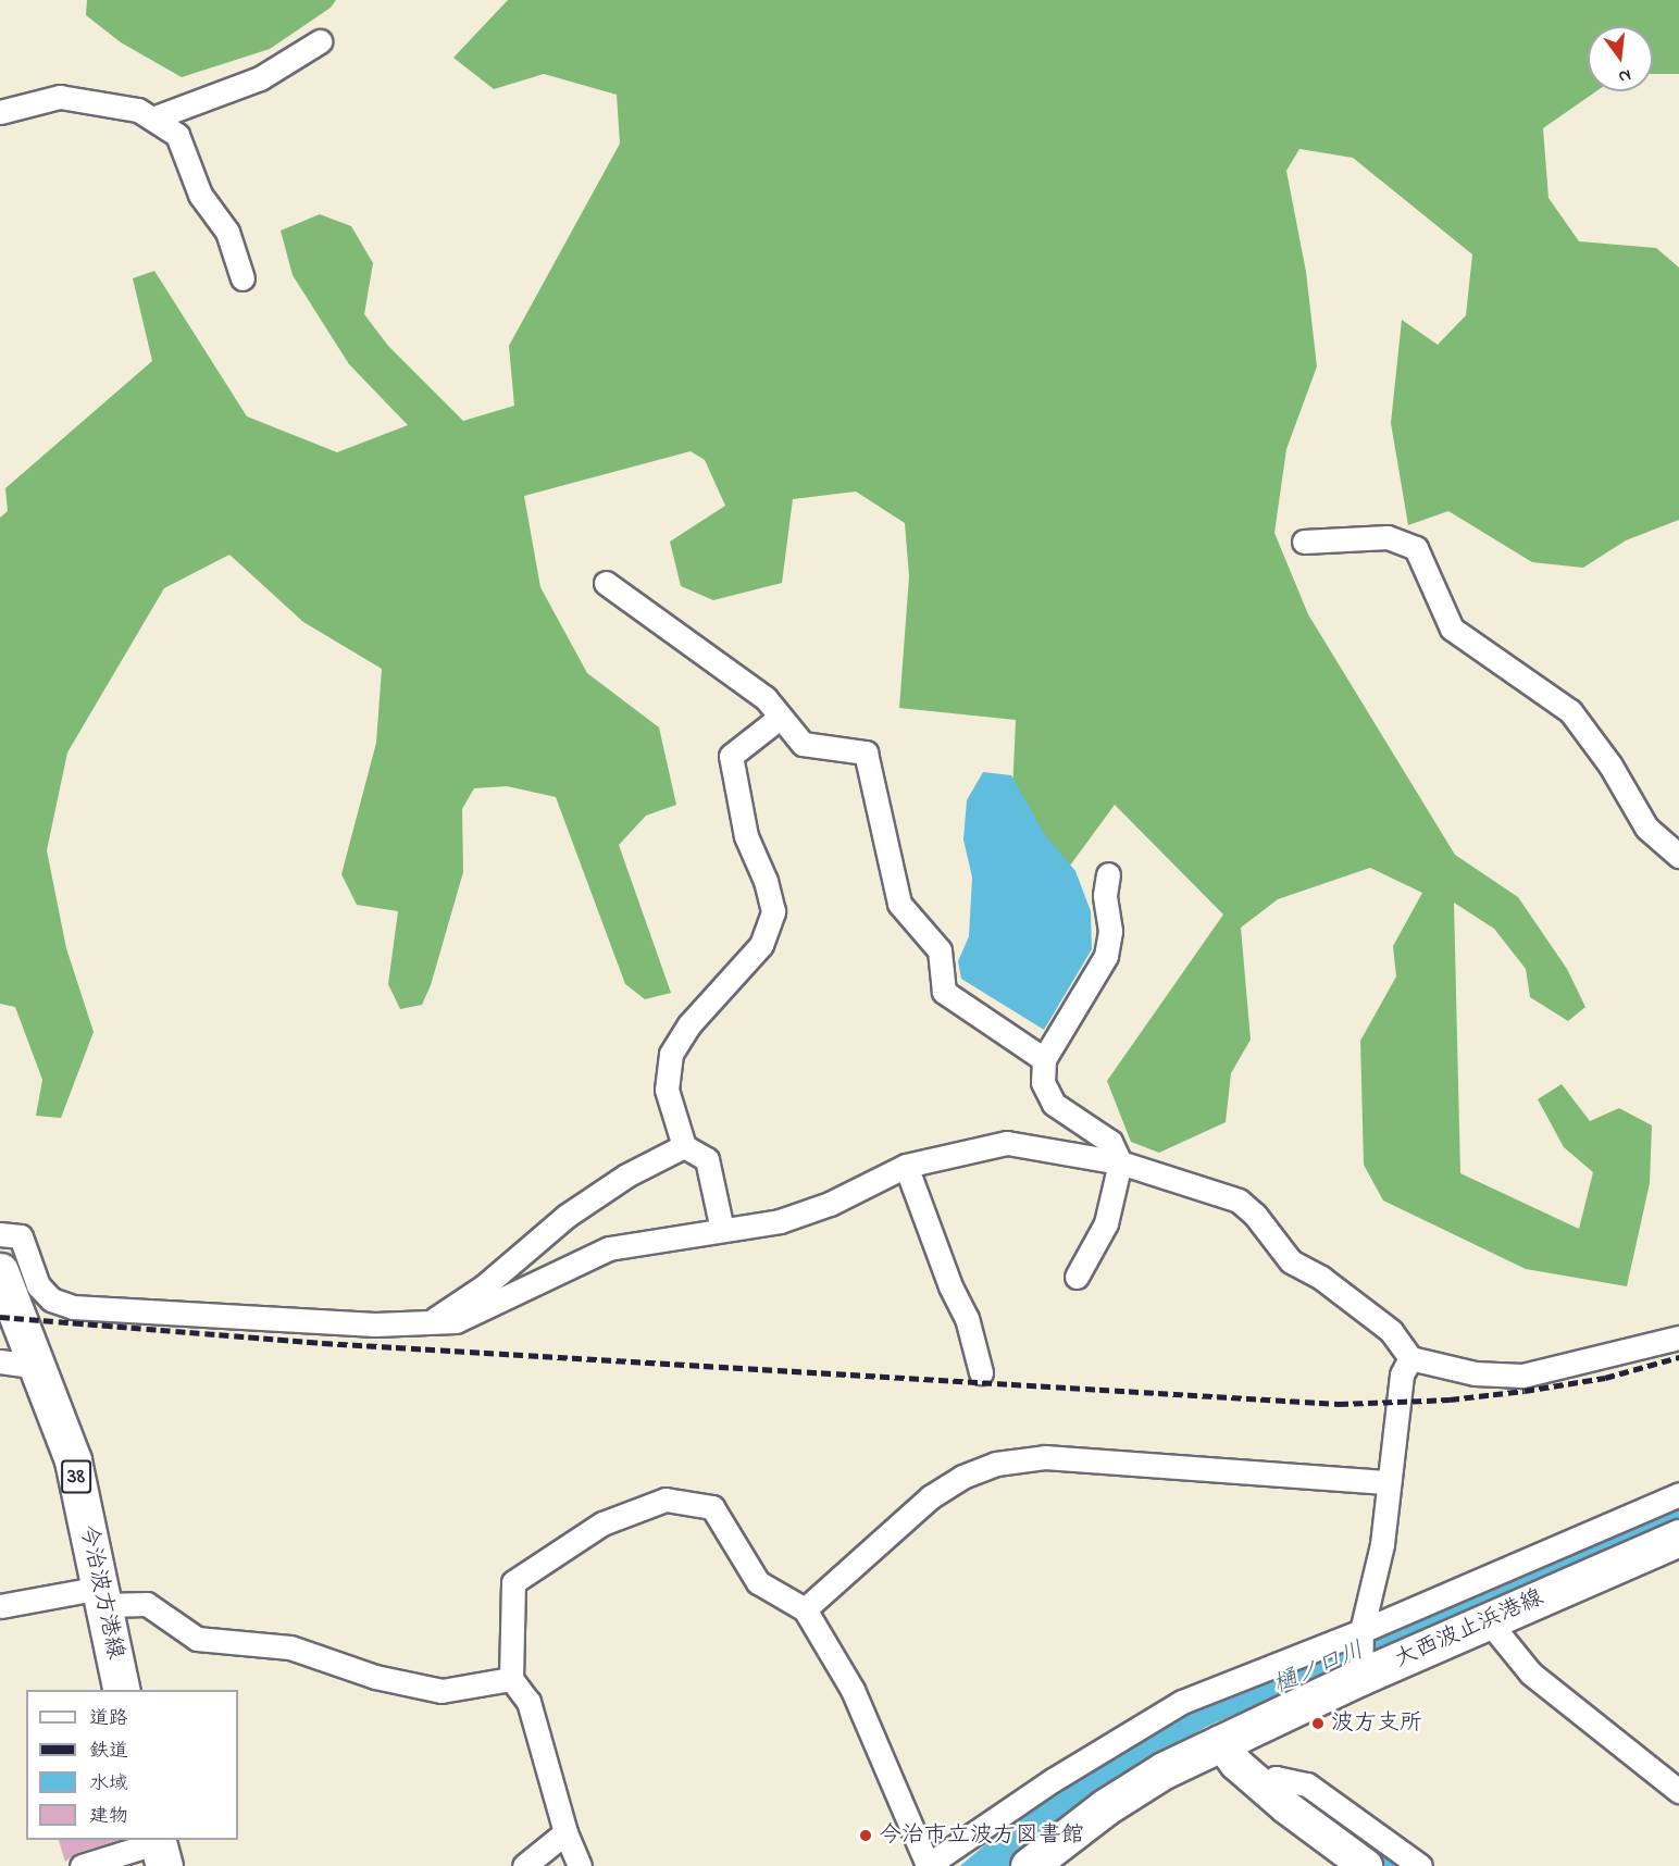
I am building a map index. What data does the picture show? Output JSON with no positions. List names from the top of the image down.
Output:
{
  "streets": {
    "main road": ["38", "今治波方港線", "大西波止浜港線"]
  },
  "water": ["樋ノ口川"],
  "places": ["波方支所", "今治市立波方図書館"],
  "legend": [
    "道路",
    "鉄道",
    "水域",
    "建物"
  ],
  "north": "bottom"
}
